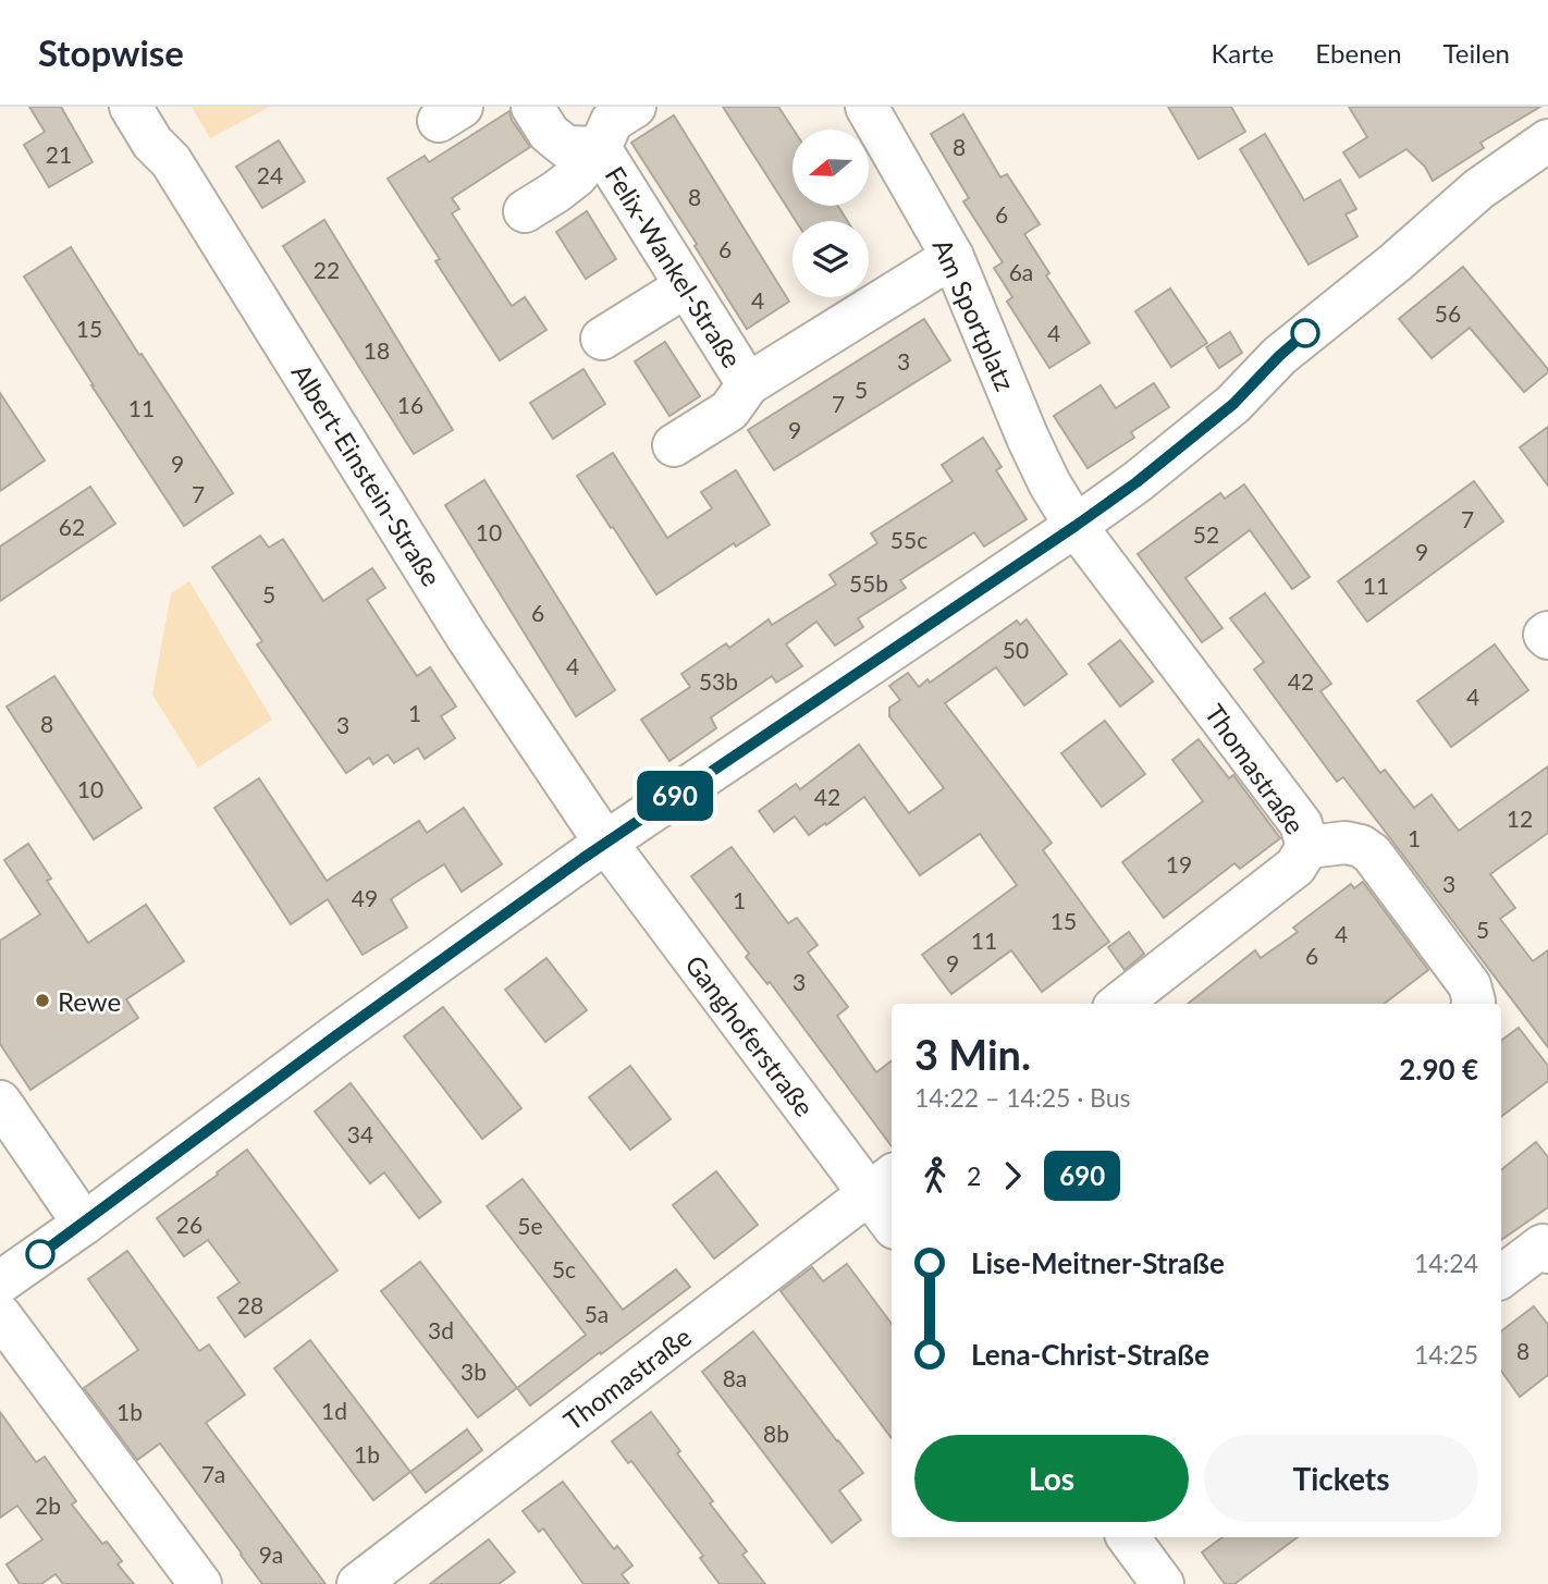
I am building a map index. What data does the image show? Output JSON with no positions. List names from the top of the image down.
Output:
{
  "streets": {
    "street": [
      "Felix-Wankel-Straße",
      "Am Sportplatz",
      "Albert-Einstein-Straße",
      "Thomastraße",
      "Ganghoferstraße"
    ]
  },
  "crossings": [
    ["Felix-Wankel-Straße", "Am Sportplatz"],
    ["Am Sportplatz", "Thomastraße"],
    ["Albert-Einstein-Straße", "Ganghoferstraße"],
    ["Thomastraße", "Ganghoferstraße"]
  ],
  "places": ["Rewe"],
  "lines": ["bus line 690"],
  "house_numbers": [
    "8",
    "21",
    "24",
    "8",
    "6",
    "6",
    "22",
    "6a",
    "4",
    "56",
    "15",
    "4",
    "18",
    "3",
    "5",
    "7",
    "16",
    "11",
    "9",
    "9",
    "7",
    "7",
    "62",
    "10",
    "52",
    "55c",
    "9",
    "55b",
    "11",
    "5",
    "6",
    "50",
    "4",
    "53b",
    "42",
    "4",
    "1",
    "8",
    "3",
    "10",
    "42",
    "12",
    "1",
    "19",
    "3",
    "49",
    "1",
    "15",
    "5",
    "4",
    "11",
    "6",
    "9",
    "3",
    "34",
    "26",
    "5e",
    "5c",
    "28",
    "5a",
    "3d",
    "8",
    "3b",
    "8a",
    "1d",
    "1b",
    "8b",
    "1b",
    "7a",
    "2b",
    "9a"
  ],
  "north": "left",
  "page": {
    "header": "Stopwise",
    "nav": ["Karte", "Ebenen", "Teilen"],
    "on_map": "690",
    "heading": ["3 Min.", "14:22 – 14:25 · Bus", "2.90 €"],
    "legs": ["2", "690"],
    "list": [
      {
        "name": "Lise-Meitner-Straße",
        "value": "14:24"
      },
      {
        "name": "Lena-Christ-Straße",
        "value": "14:25"
      }
    ],
    "buttons": ["Los", "Tickets"]
  }
}
